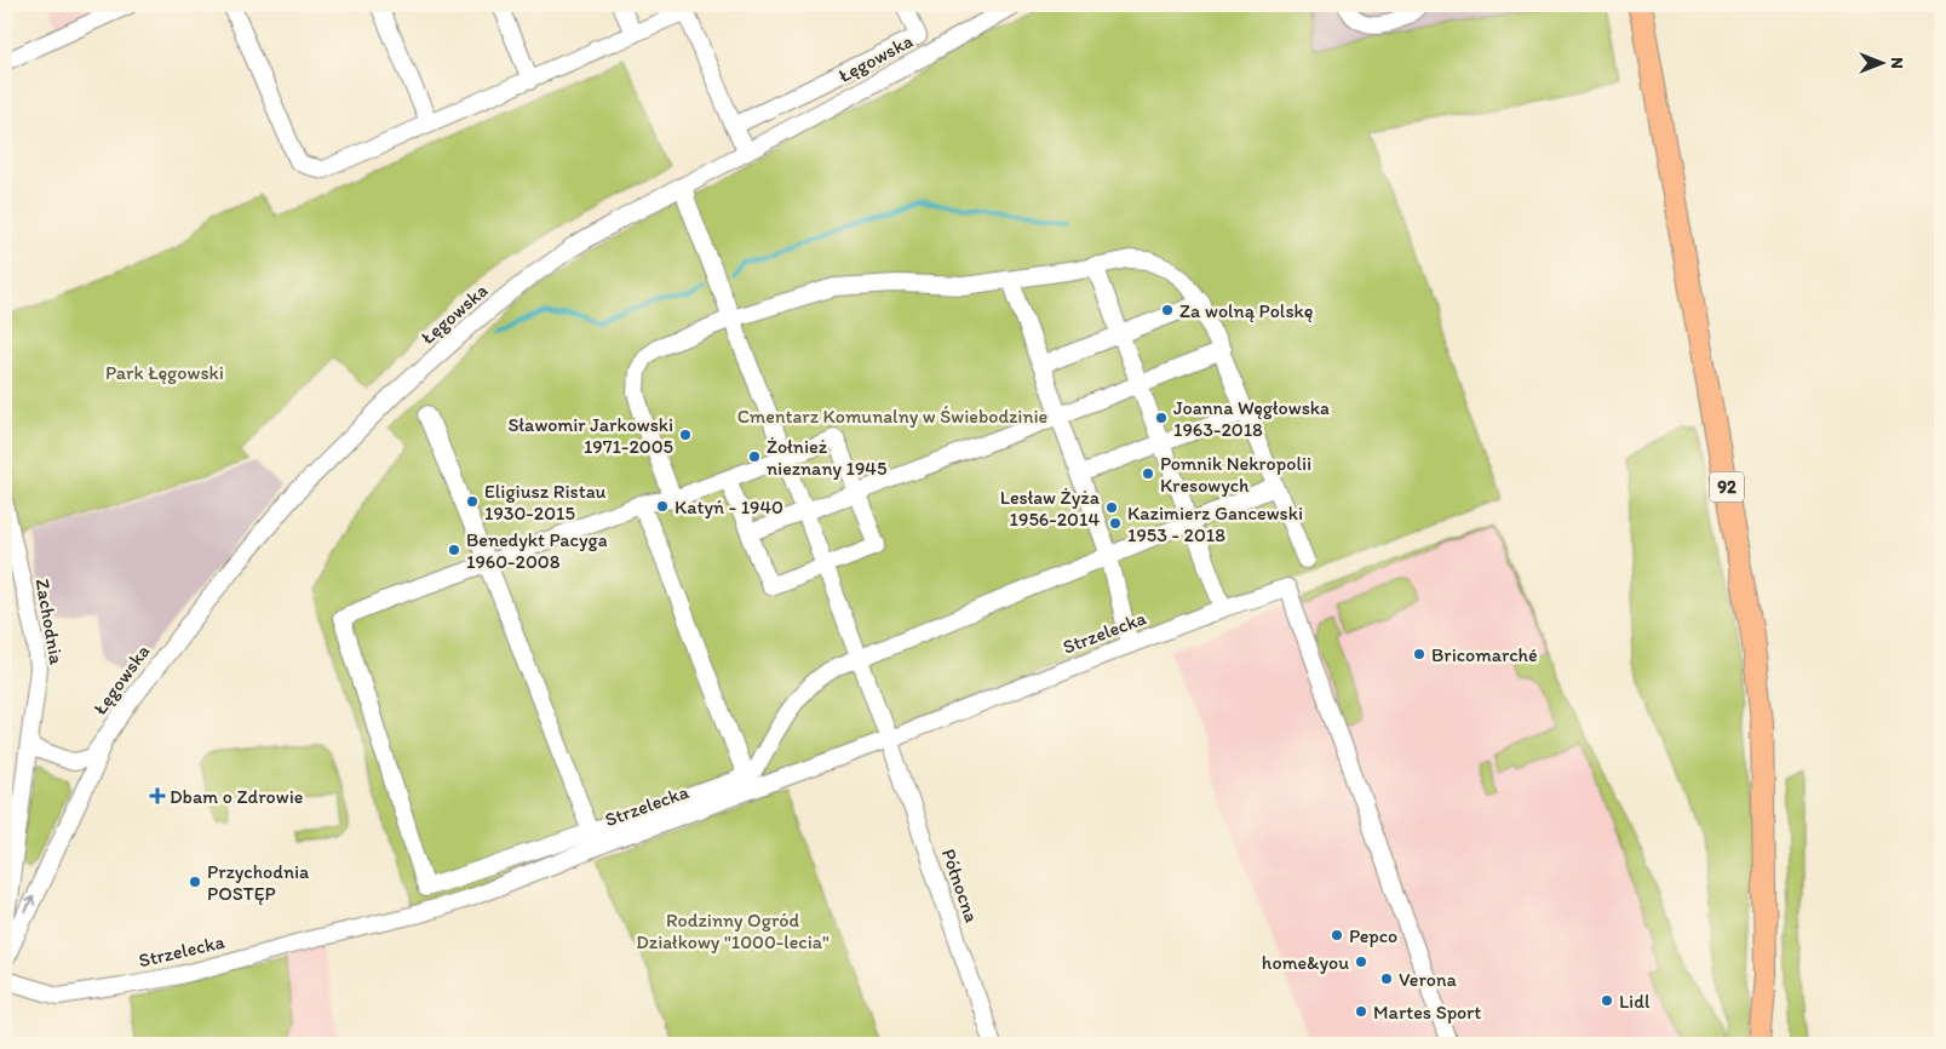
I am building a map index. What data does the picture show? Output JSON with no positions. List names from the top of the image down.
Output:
{
  "streets": {
    "main road": ["92"],
    "street": [
      "Łęgowska",
      "Zachodnia",
      "Strzelecka",
      "Północna"
    ]
  },
  "crossings": [
    ["Łęgowska", "Zachodnia"],
    ["Łęgowska", "Północna"],
    ["Strzelecka", "Północna"]
  ],
  "parks": ["Park Łęgowski", "Cmentarz Komunalny w Świebodzinie", "Rodzinny Ogród Działkowy \"1000-lecia\""],
  "places": {
    "other": [
      "Za wolną Polskę",
      "Joanna Węgłowska 1963-2018",
      "Sławomir Jarkowski 1971-2005",
      "Żołnież nieznany 1945",
      "Pomnik Nekropolii Kresowych",
      "Eligiusz Ristau 1930-2015",
      "Katyń - 1940",
      "Lesław Żyża 1956-2014",
      "Kazimierz Gancewski 1953 - 2018",
      "Benedykt Pacyga 1960-2008",
      "Bricomarché",
      "Przychodnia POSTĘP",
      "Pepco",
      "home&you",
      "Verona",
      "Lidl",
      "Martes Sport"
    ],
    "health": ["Dbam o Zdrowie"]
  },
  "north": "right"
}
